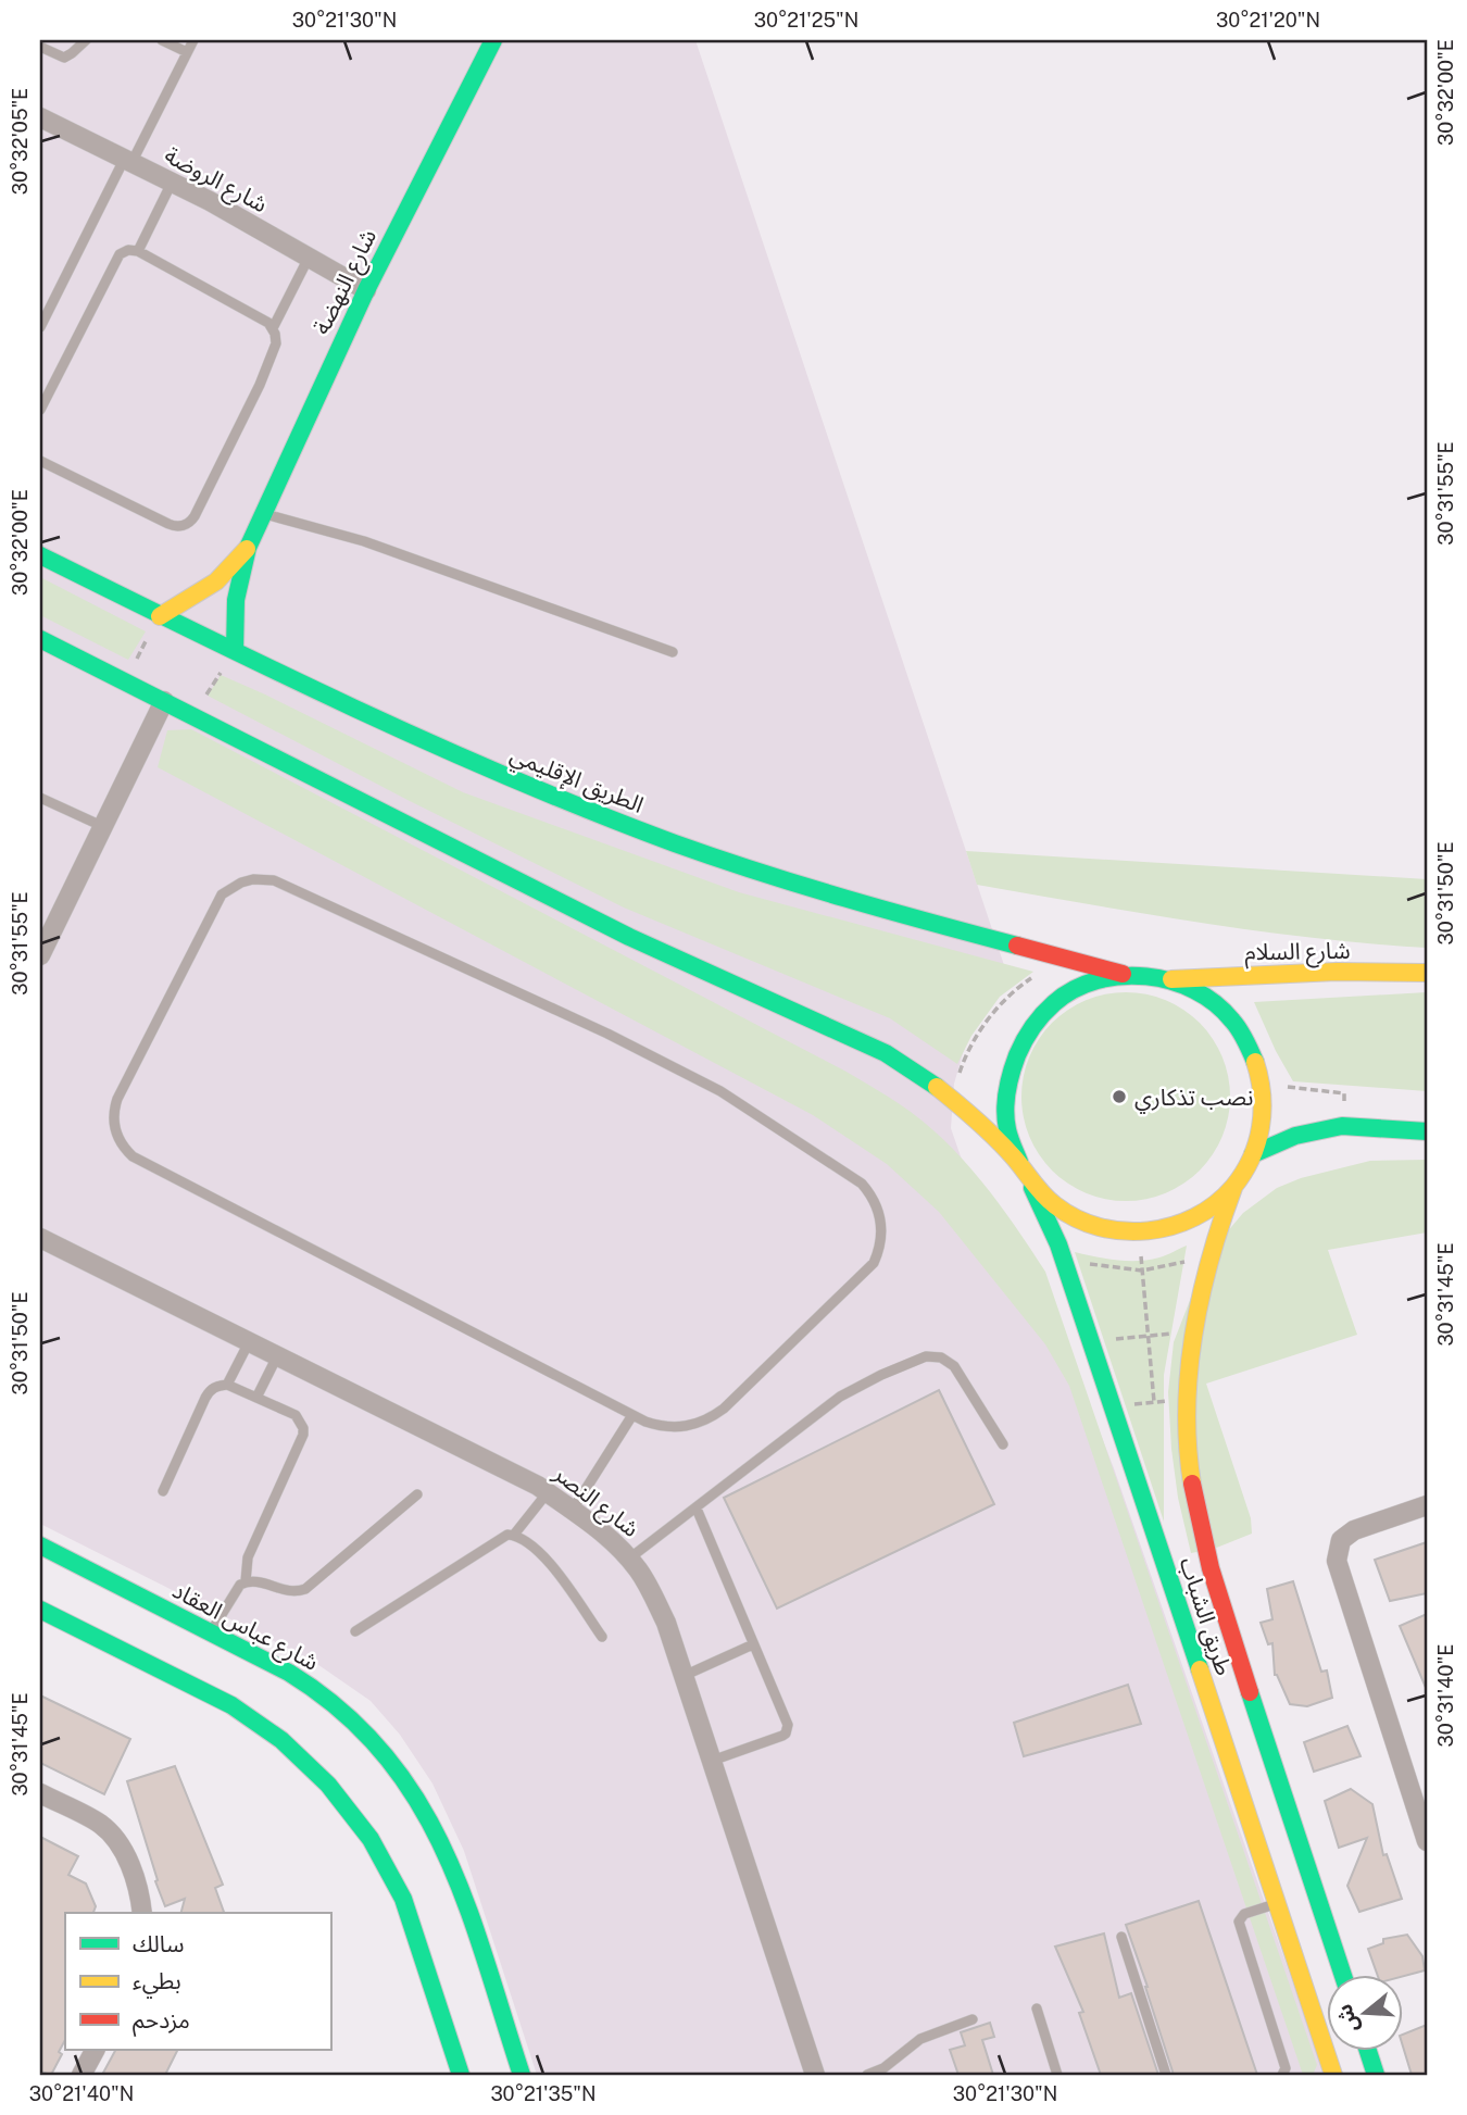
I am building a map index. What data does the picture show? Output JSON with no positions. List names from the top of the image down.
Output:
{
  "streets": {
    "main road": [
      "شارع النهضة",
      "الطريق الإقليمي",
      "شارع السلام",
      "طريق الشباب",
      "شارع عباس العقاد"
    ],
    "street": ["شارع الروضة", "شارع النصر"]
  },
  "crossings": [
    ["شارع الروضة", "شارع النهضة"],
    ["شارع النهضة", "الطريق الإقليمي"],
    ["الطريق الإقليمي", "شارع السلام"],
    ["الطريق الإقليمي", "طريق الشباب"],
    ["شارع السلام", "طريق الشباب"]
  ],
  "places": ["نصب تذكاري"],
  "legend": ["سالك", "بطيء", "مزدحم"],
  "north": "left",
  "coordinates": [
    "30°21'30\"N",
    "30°21'25\"N",
    "30°21'20\"N",
    "30°32'00\"E",
    "30°32'05\"E",
    "30°31'55\"E",
    "30°31'50\"E",
    "30°31'45\"E",
    "30°31'40\"E",
    "30°21'40\"N",
    "30°21'35\"N"
  ]
}
